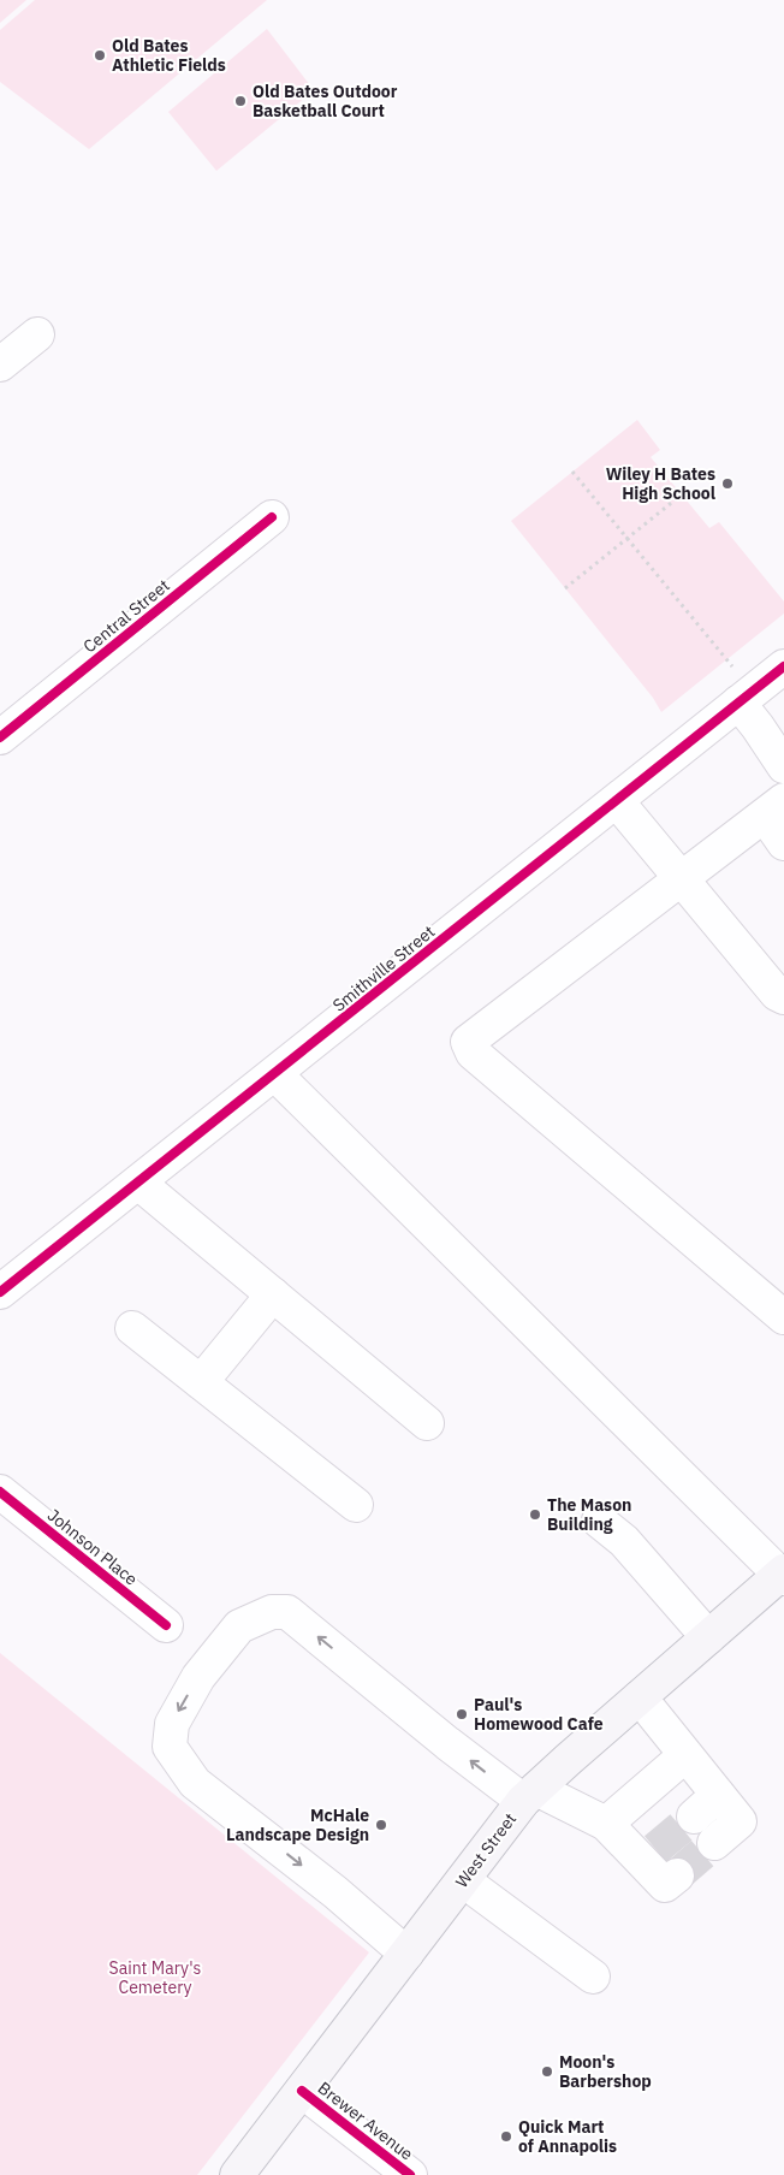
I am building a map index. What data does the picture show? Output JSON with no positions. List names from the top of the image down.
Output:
{
  "streets": {
    "main road": ["West Street"],
    "street": [
      "Central Street",
      "Smithville Street",
      "Johnson Place",
      "Brewer Avenue"
    ]
  },
  "crossings": [
    ["West Street", "Brewer Avenue"]
  ],
  "parks": ["Saint Mary's Cemetery"],
  "places": [
    "Old Bates Athletic Fields",
    "Old Bates Outdoor Basketball Court",
    "Wiley H Bates High School",
    "The Mason Building",
    "Paul's Homewood Cafe",
    "McHale Landscape Design",
    "Moon's Barbershop",
    "Quick Mart of Annapolis"
  ]
}
